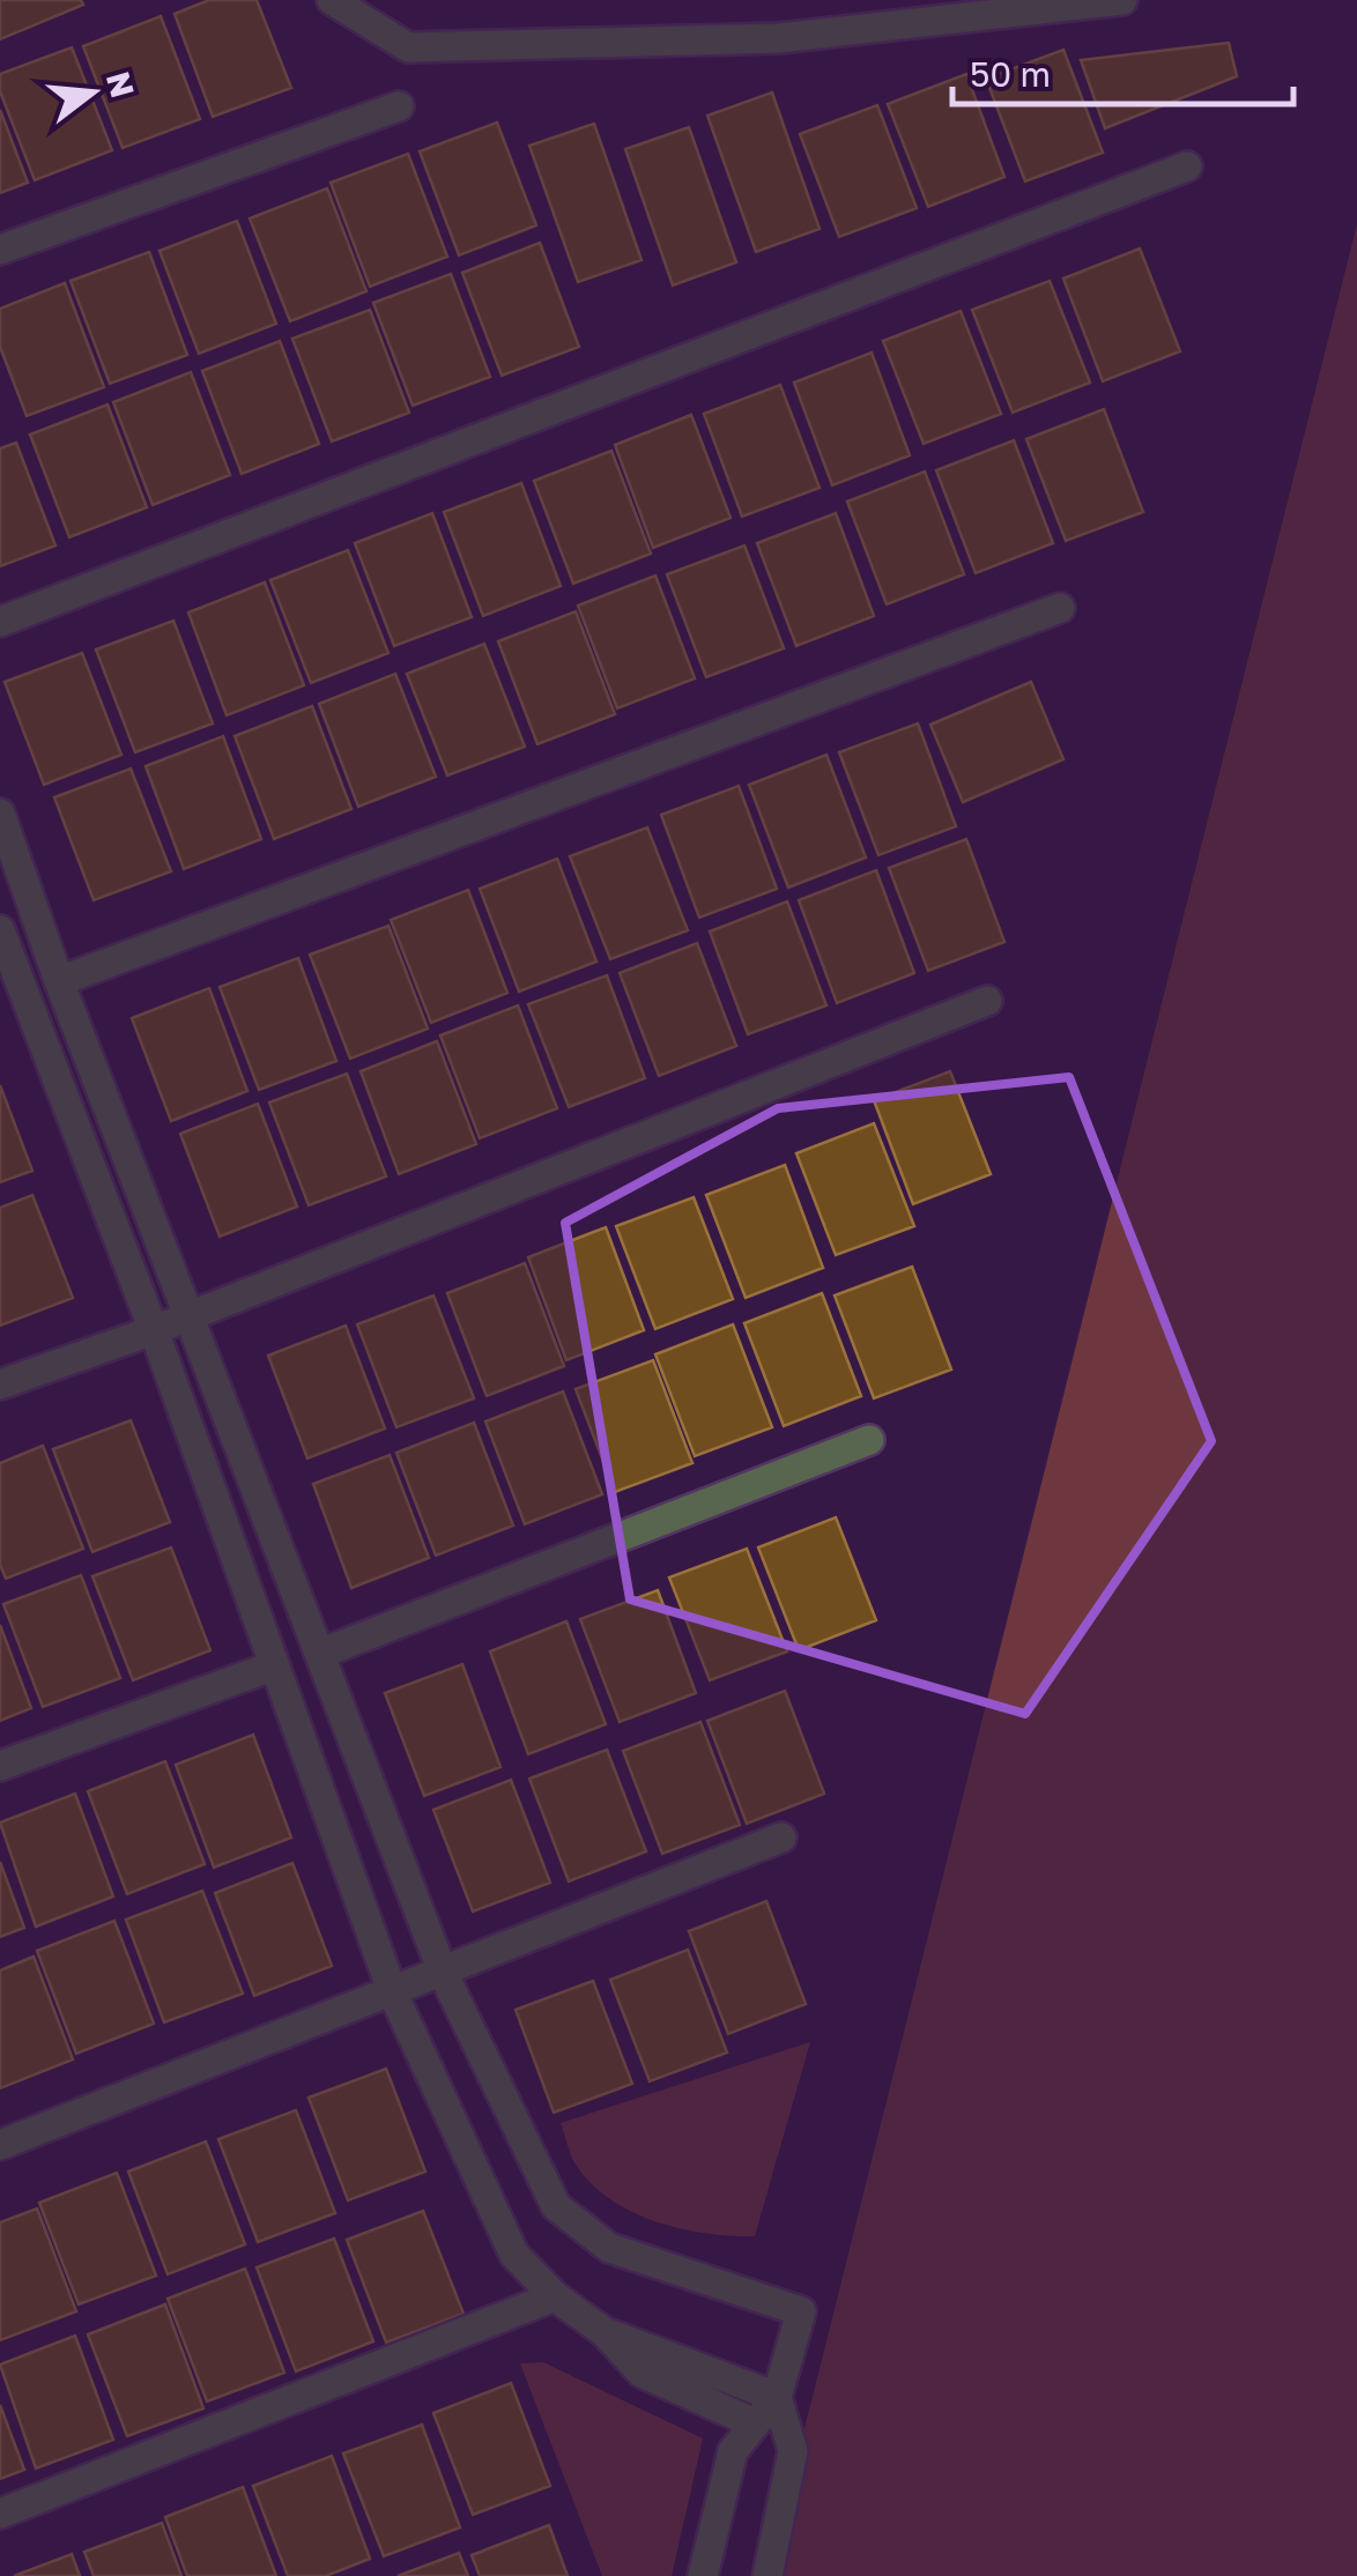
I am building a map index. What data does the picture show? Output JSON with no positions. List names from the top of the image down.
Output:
{
  "scale_bar": "50 m",
  "north": "right"
}
